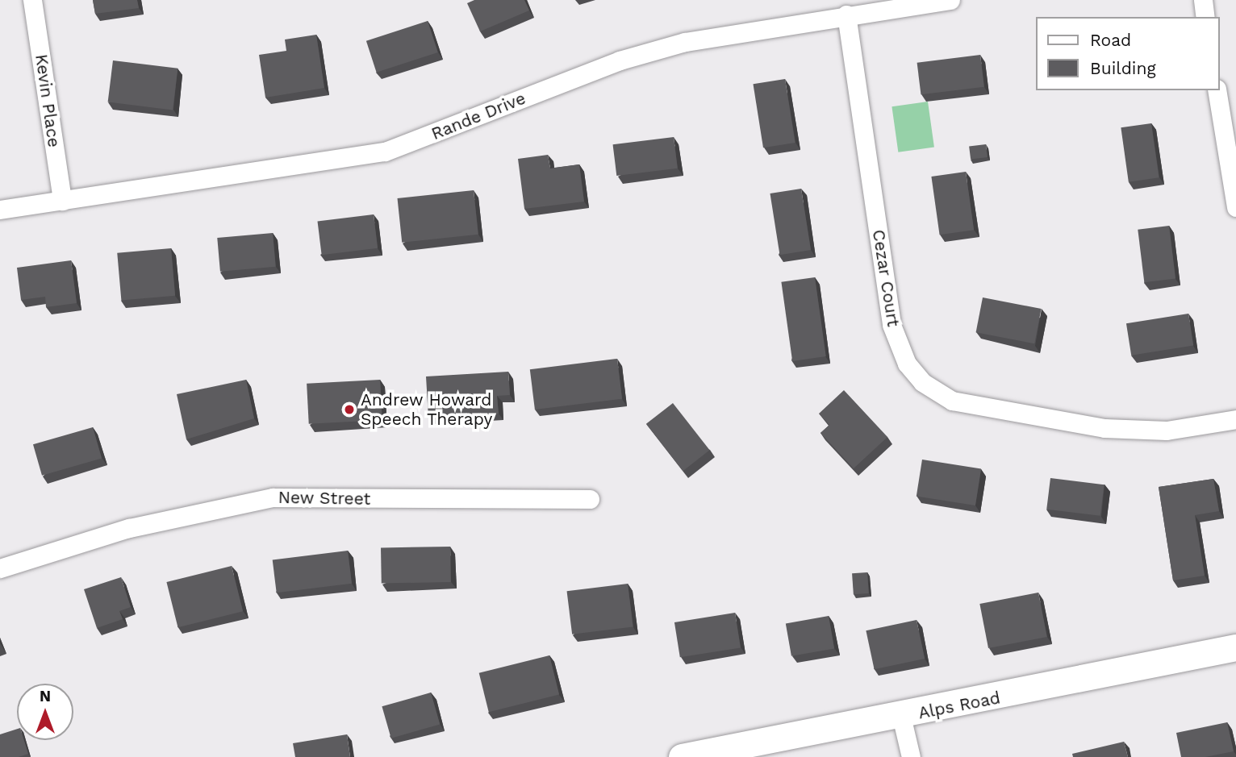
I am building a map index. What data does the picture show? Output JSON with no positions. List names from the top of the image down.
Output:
{
  "streets": {
    "main road": ["Alps Road"],
    "street": [
      "Kevin Place",
      "Rande Drive",
      "Cezar Court",
      "New Street"
    ]
  },
  "crossings": [
    ["Kevin Place", "Rande Drive"],
    ["Rande Drive", "Cezar Court"]
  ],
  "places": ["Andrew Howard Speech Therapy"],
  "legend": ["Road", "Building"],
  "north": "top"
}
